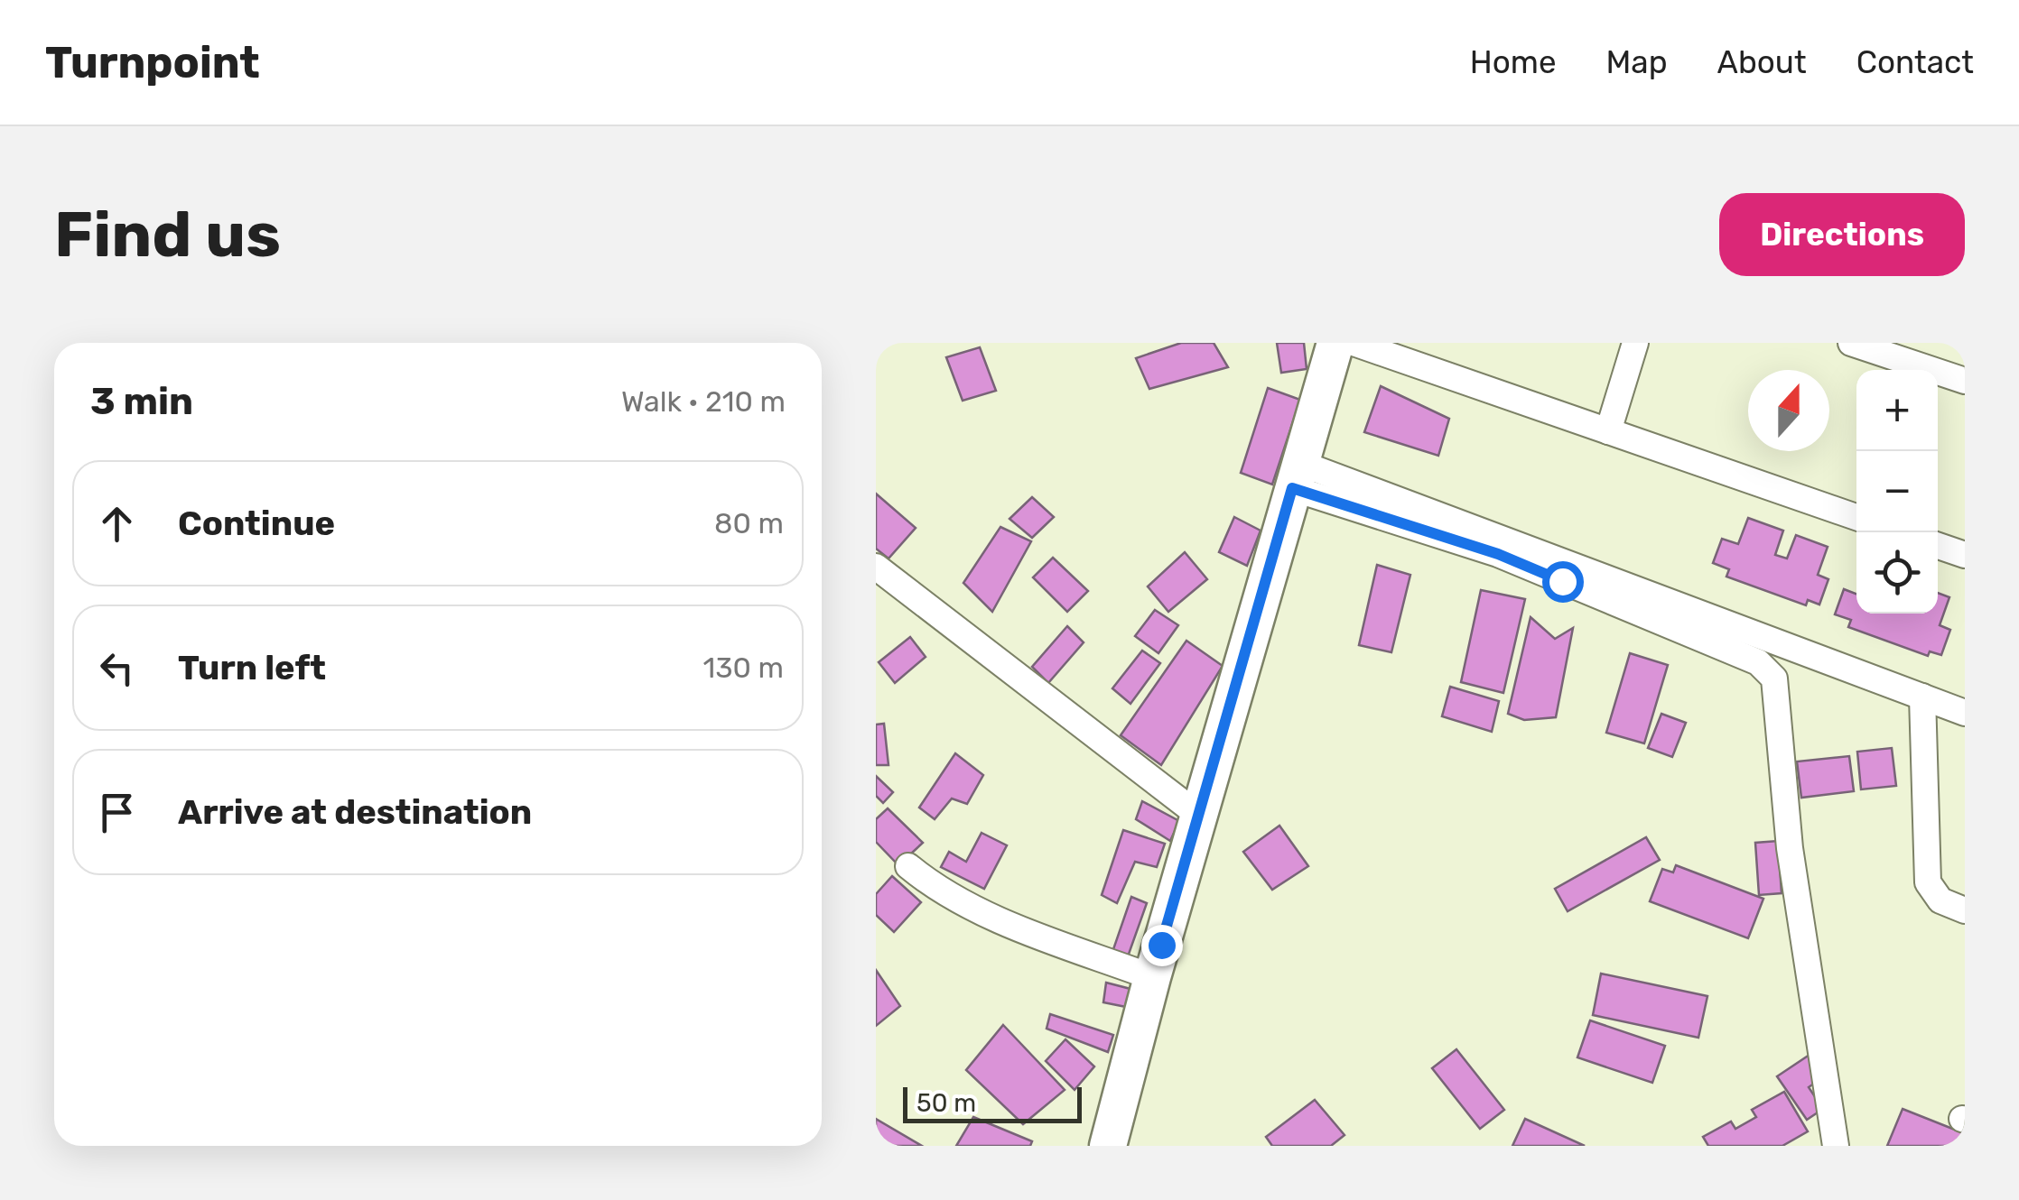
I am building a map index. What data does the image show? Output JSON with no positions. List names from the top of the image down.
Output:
{
  "scale_bar": "50 m",
  "north": "top",
  "page": {
    "header": "Turnpoint",
    "nav": [
      "Home",
      "Map",
      "About",
      "Contact"
    ],
    "buttons": "Directions",
    "title": "Find us",
    "heading": ["3 min", "Walk · 210 m"],
    "map_buttons": ["+", "−"],
    "list": [
      ["Continue", "80 m"],
      ["Turn left", "130 m"],
      "Arrive at destination"
    ],
    "scale": "50 m"
  }
}
